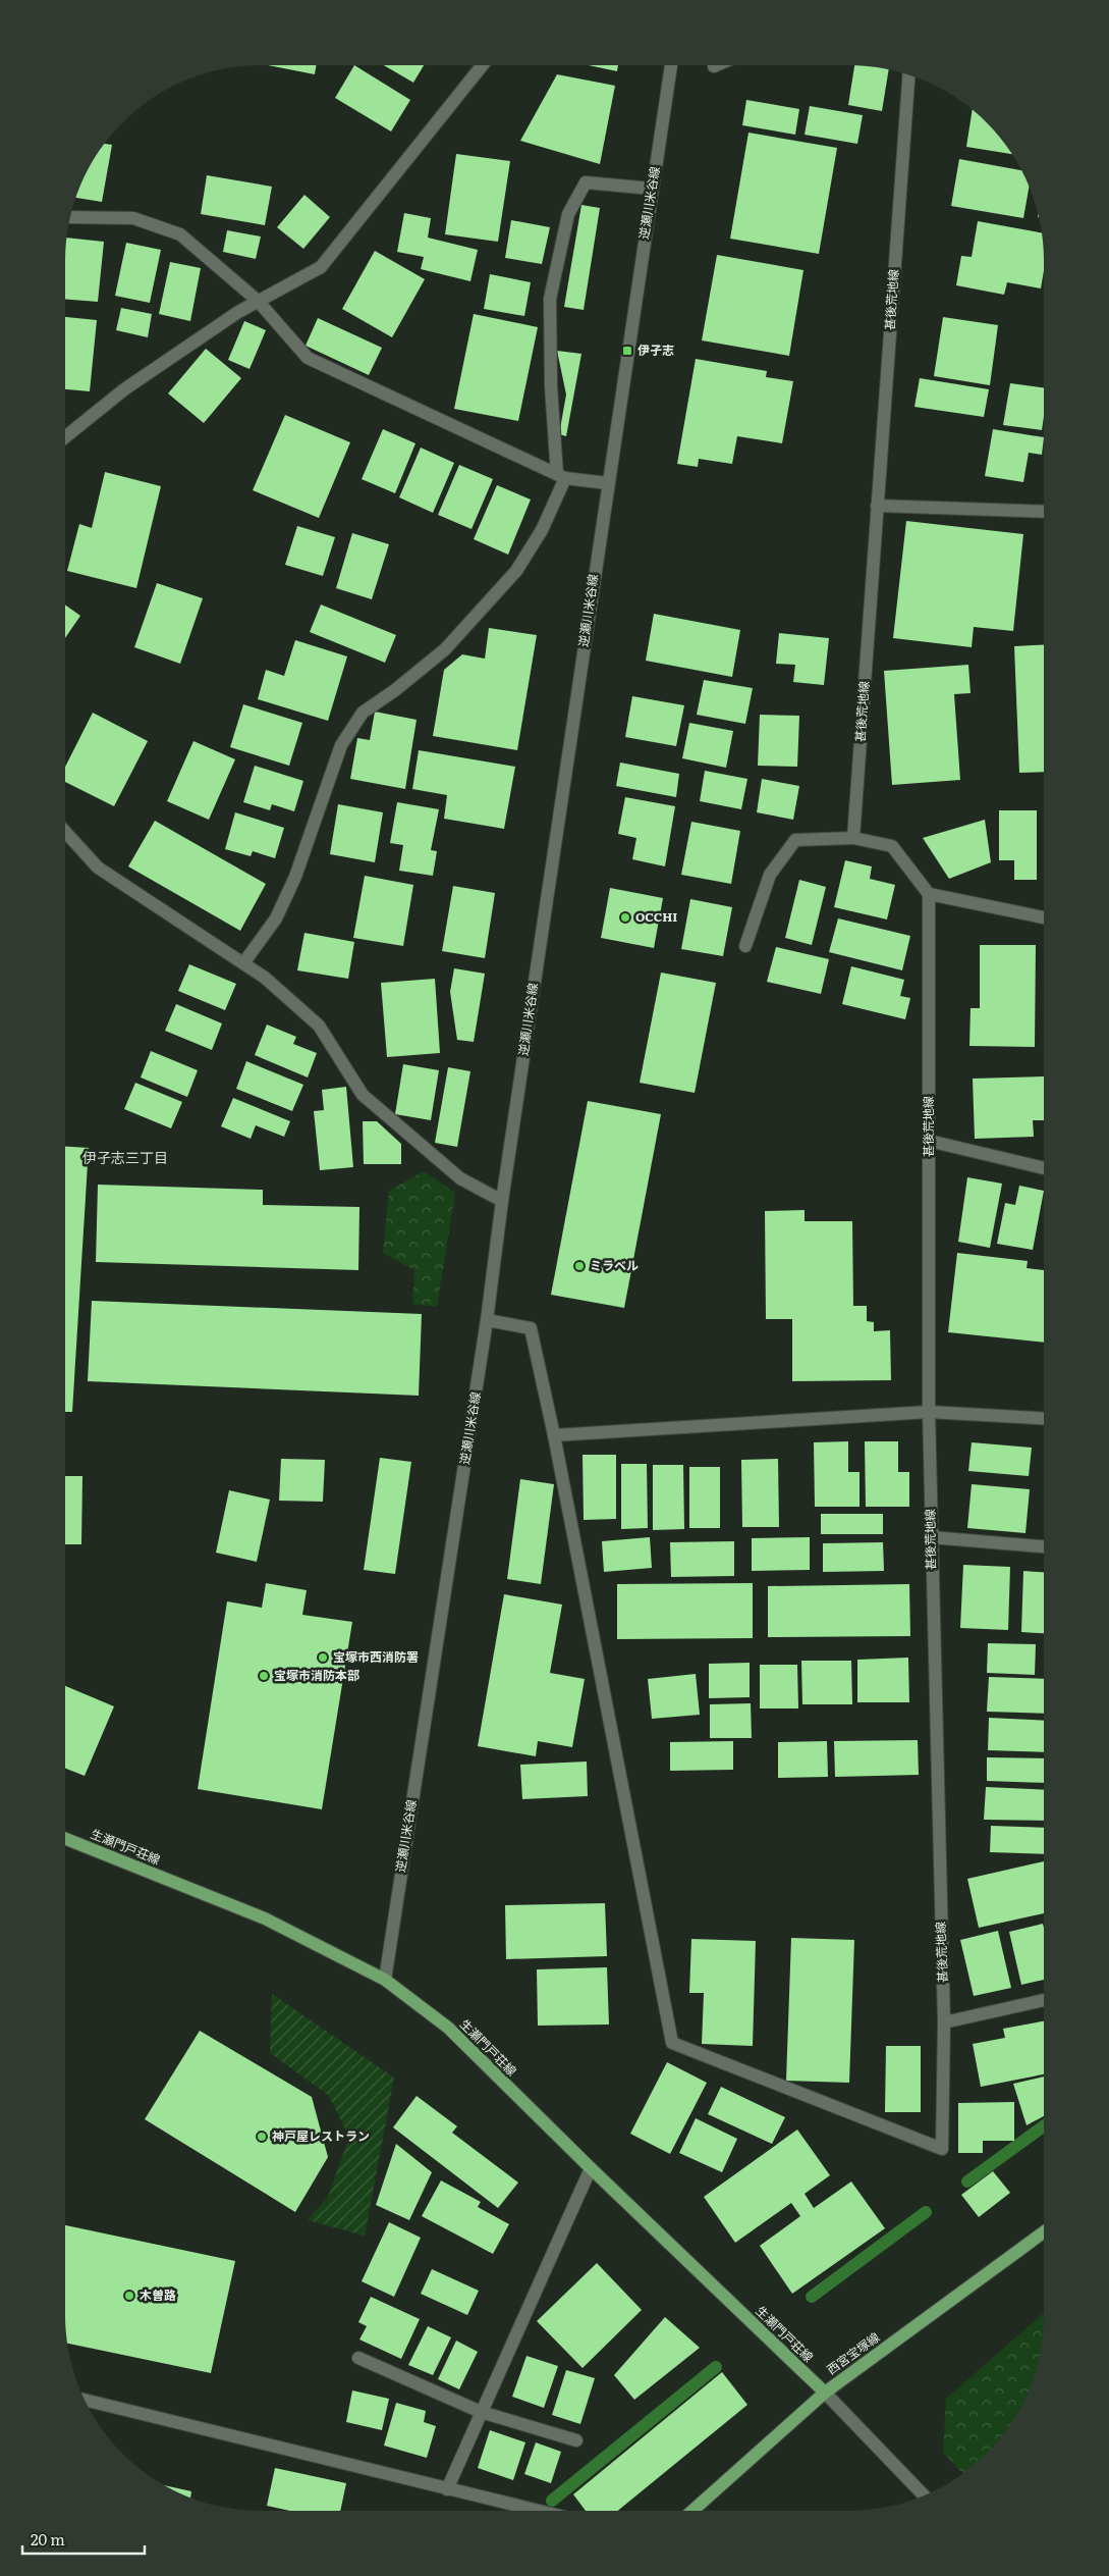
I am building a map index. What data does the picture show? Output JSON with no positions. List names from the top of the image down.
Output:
{
  "streets": {
    "main road": ["生瀬門戸荘線", "西宮宝塚線"],
    "street": ["逆瀬川米谷線", "甚後荒地線"]
  },
  "crossings": [
    ["逆瀬川米谷線", "生瀬門戸荘線"],
    ["生瀬門戸荘線", "西宮宝塚線"]
  ],
  "districts": ["伊孑志三丁目"],
  "places": {
    "transit": ["伊孑志"],
    "other": [
      "OCCHI",
      "ミラベル",
      "宝塚市西消防署",
      "宝塚市消防本部",
      "神戸屋レストラン",
      "木曽路"
    ]
  },
  "scale_bar": "20 m"
}
